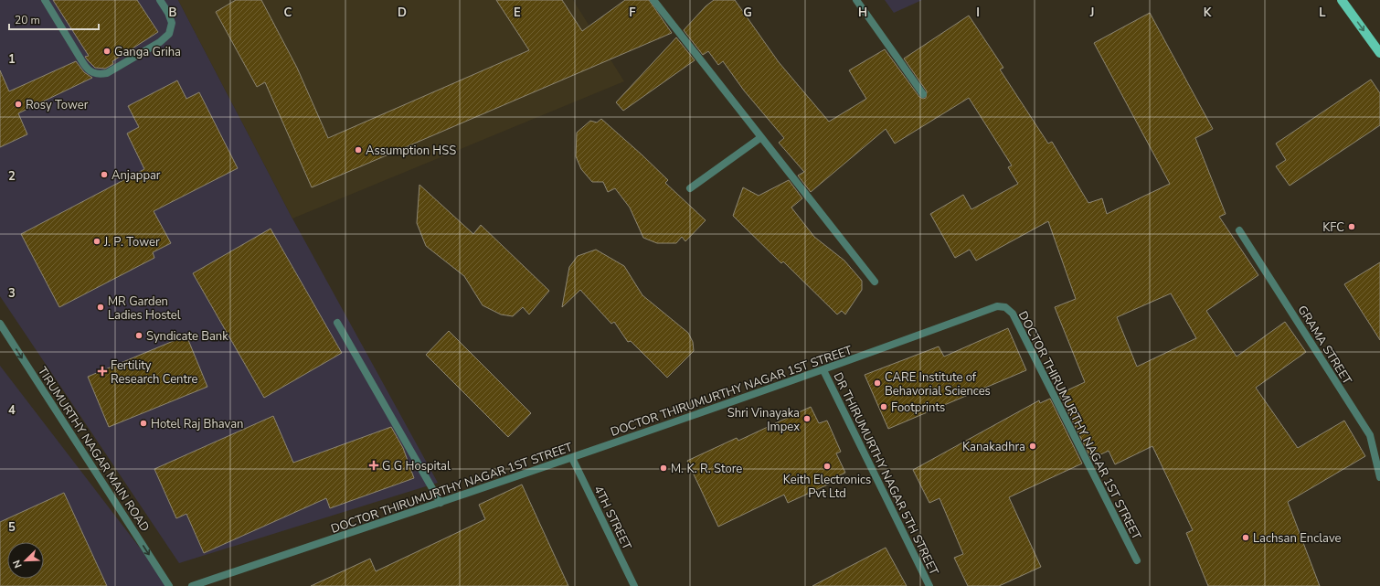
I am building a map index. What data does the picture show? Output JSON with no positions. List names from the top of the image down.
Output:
{
  "streets": {
    "street": [
      "GRAMA STREET",
      "DOCTOR THIRUMURTHY NAGAR 1ST STREET",
      "TIRUMURTHY NAGAR MAIN ROAD",
      "DR THIRUMURTHY NAGAR 5TH STREET",
      "4TH STREET"
    ]
  },
  "crossings": [
    ["DOCTOR THIRUMURTHY NAGAR 1ST STREET", "DR THIRUMURTHY NAGAR 5TH STREET"],
    ["DOCTOR THIRUMURTHY NAGAR 1ST STREET", "4TH STREET"]
  ],
  "one_way": ["TIRUMURTHY NAGAR MAIN ROAD"],
  "places": {
    "other": [
      "Ganga Griha",
      "Rosy Tower",
      "Assumption HSS",
      "Anjappar",
      "KFC",
      "J. P. Tower",
      "MR Garden Ladies Hostel",
      "Syndicate Bank",
      "CARE Institute of Behavorial Sciences",
      "Footprints",
      "Shri Vinayaka Impex",
      "Hotel Raj Bhavan",
      "Kanakadhra",
      "Keith Electronics Pvt Ltd",
      "M. K. R. Store",
      "Lachsan Enclave"
    ],
    "health": ["Fertility Research Centre", "G G Hospital"]
  },
  "scale_bar": "20 m",
  "north": "bottom left",
  "grid": {
    "columns": [
      "B",
      "C",
      "D",
      "E",
      "F",
      "G",
      "H",
      "I",
      "J",
      "K",
      "L"
    ],
    "rows": [
      "1",
      "2",
      "3",
      "4",
      "5"
    ]
  }
}
